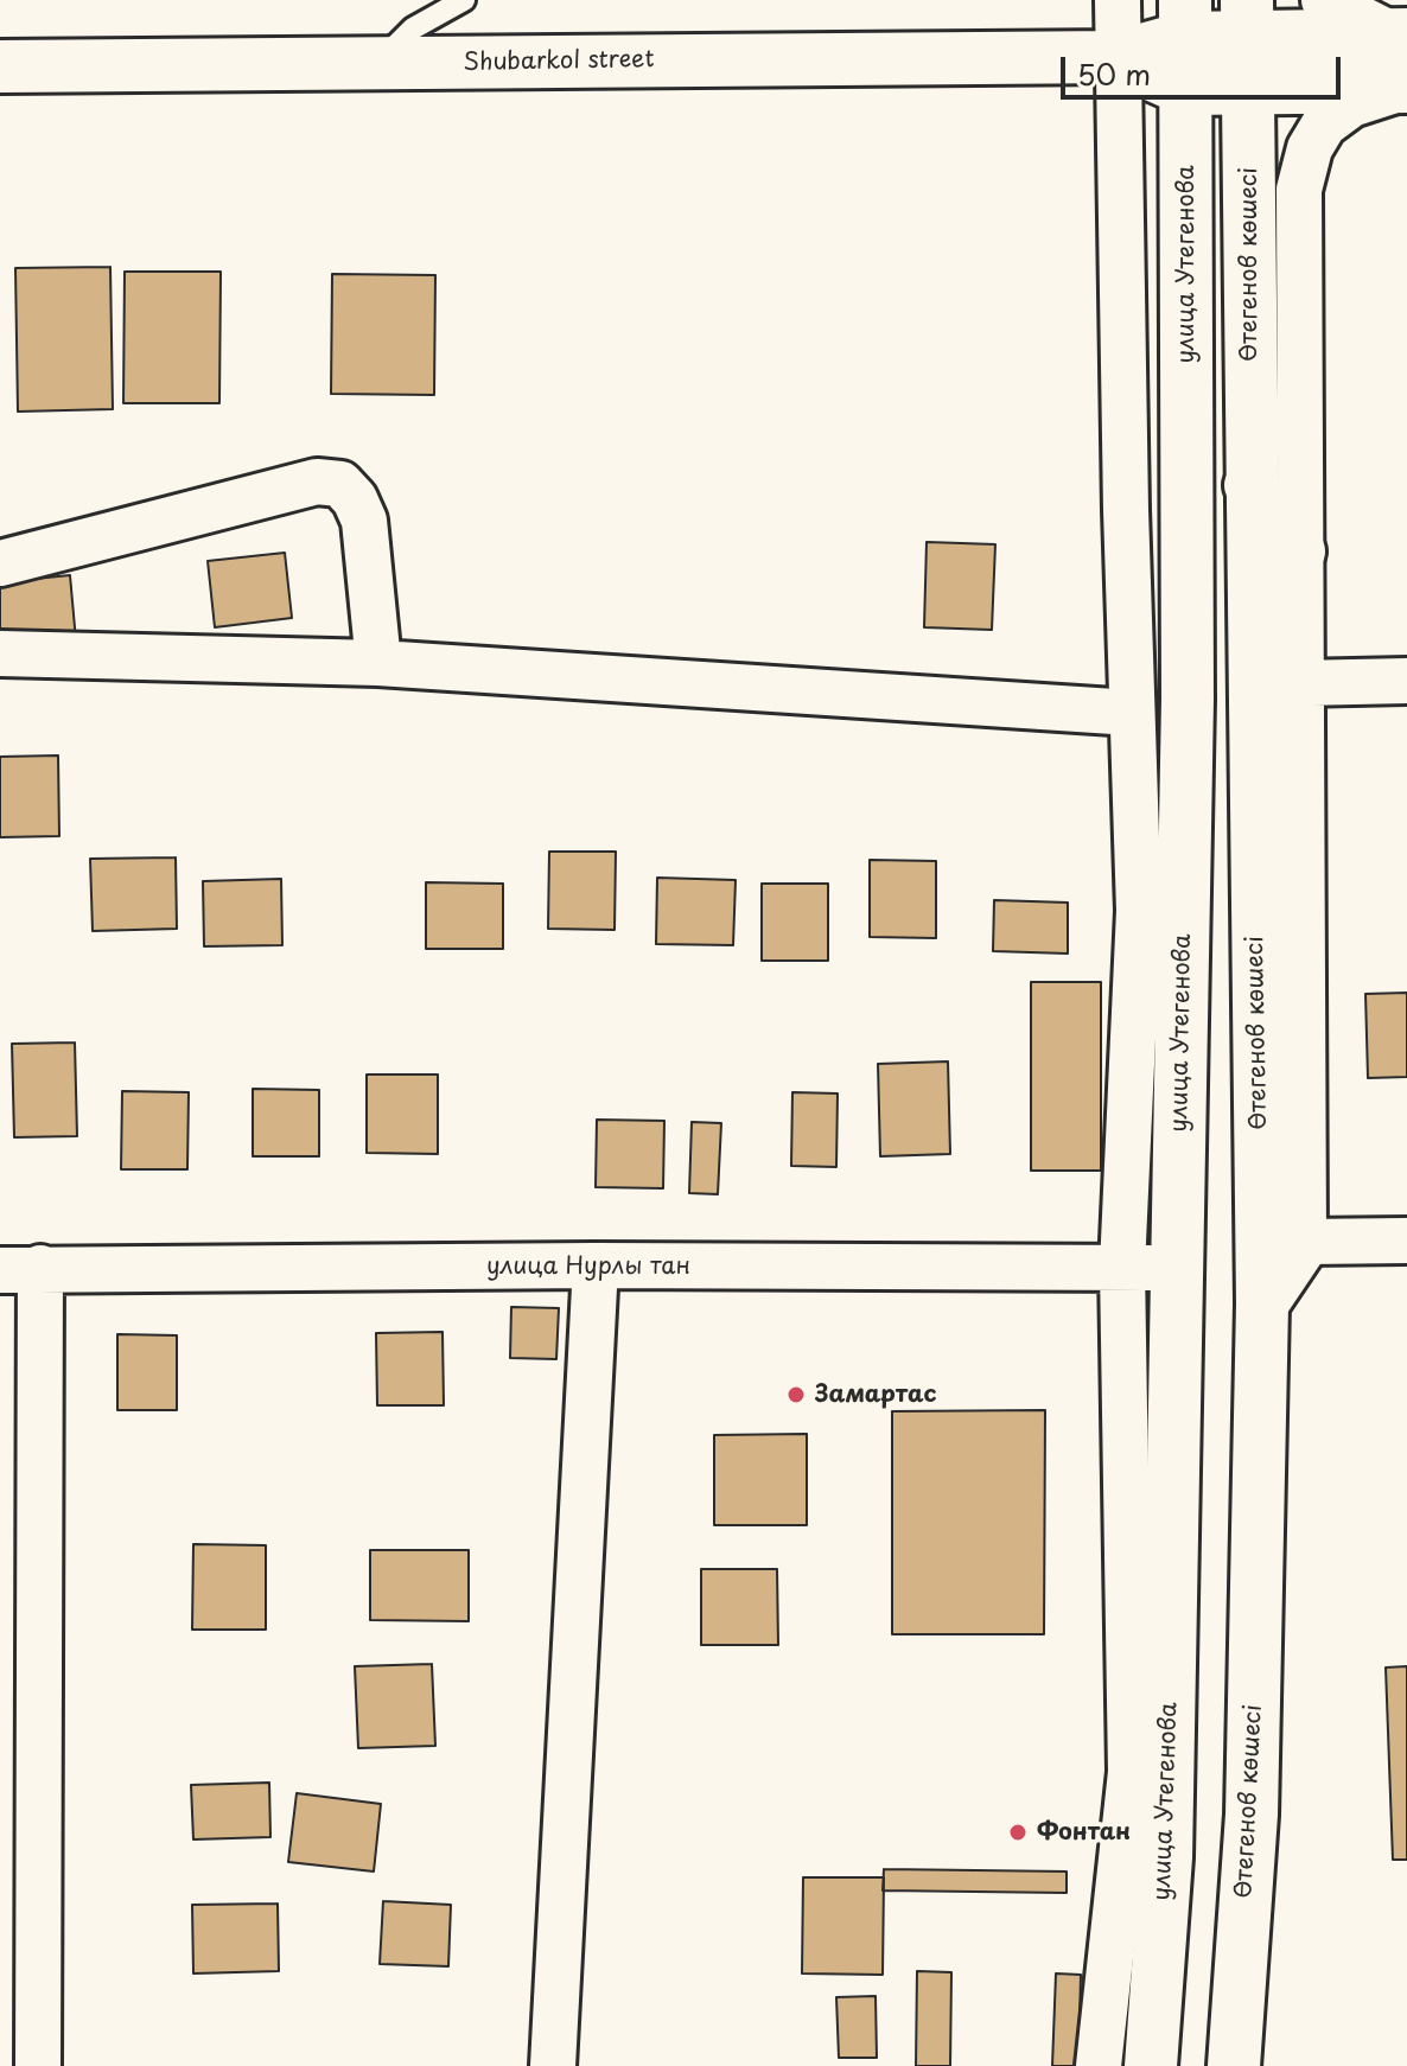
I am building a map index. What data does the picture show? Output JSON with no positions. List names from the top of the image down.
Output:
{
  "streets": {
    "main road": ["Shubarkol street", "улица Утегенова", "Өтегенов көшесі"],
    "street": ["улица Нурлы тан"]
  },
  "crossings": [
    ["Shubarkol street", "улица Утегенова"],
    ["Shubarkol street", "Өтегенов көшесі"],
    ["улица Утегенова", "улица Нурлы тан"]
  ],
  "places": ["Замартас", "Фонтан"],
  "scale_bar": "50 m"
}
